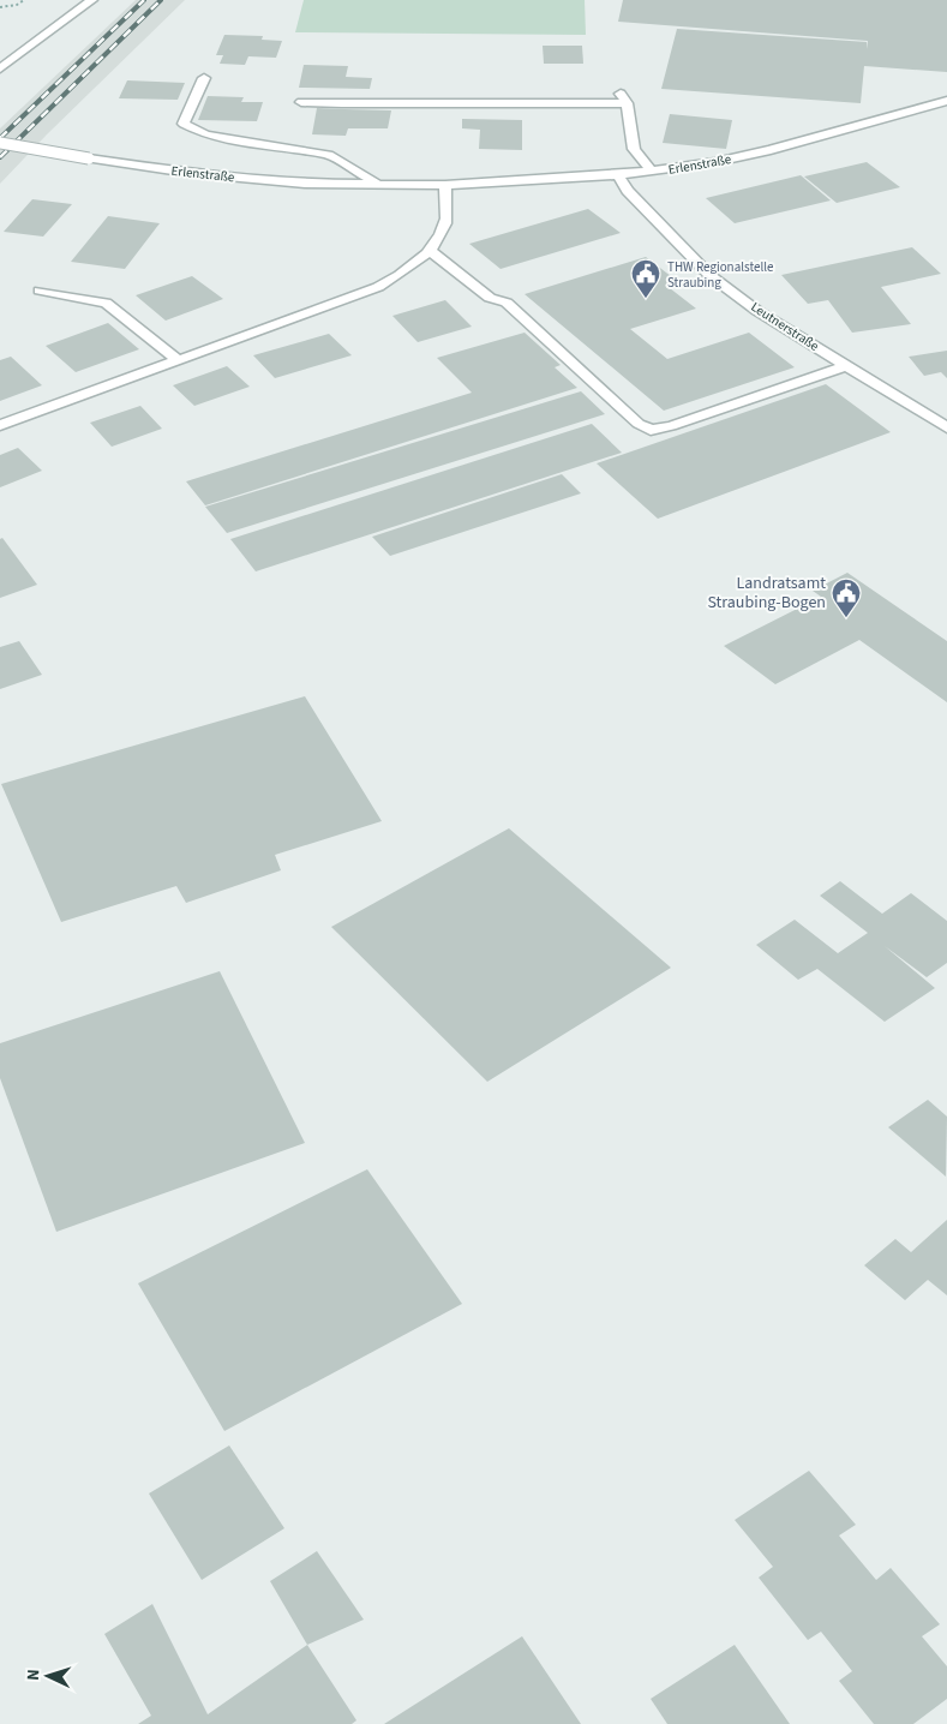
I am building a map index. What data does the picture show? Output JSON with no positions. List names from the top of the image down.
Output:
{
  "streets": {
    "street": ["Erlenstraße", "Leutnerstraße"]
  },
  "crossings": [
    ["Erlenstraße", "Leutnerstraße"]
  ],
  "places": {
    "public building": ["THW Regionalstelle Straubing", "Landratsamt Straubing-Bogen"]
  },
  "north": "left"
}
